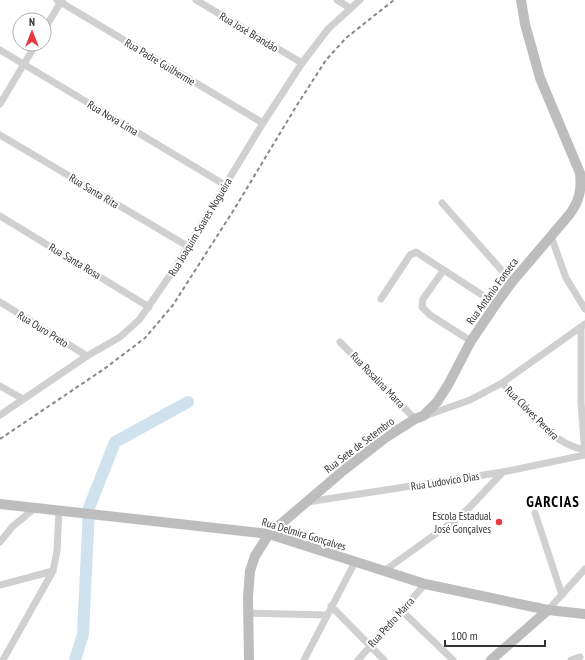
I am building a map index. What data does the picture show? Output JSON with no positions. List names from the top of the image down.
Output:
{
  "streets": {
    "street": [
      "Rua José Brandão",
      "Rua Padre Guilherme",
      "Rua Nova Lima",
      "Rua Santa Rita",
      "Rua Joaquim Soares Nogueira",
      "Rua Santa Rosa",
      "Rua Antônio Fonseca",
      "Rua Ouro Preto",
      "Rua Rosalina Marra",
      "Rua Clóves Pereira",
      "Rua Sete de Setembro",
      "Rua Ludovico Dias",
      "Rua Delmira Gonçalves",
      "Rua Pedro Marra"
    ]
  },
  "crossings": [
    ["Rua José Brandão", "Rua Joaquim Soares Nogueira"],
    ["Rua Padre Guilherme", "Rua Joaquim Soares Nogueira"],
    ["Rua Nova Lima", "Rua Joaquim Soares Nogueira"],
    ["Rua Santa Rita", "Rua Joaquim Soares Nogueira"],
    ["Rua Joaquim Soares Nogueira", "Rua Santa Rosa"],
    ["Rua Joaquim Soares Nogueira", "Rua Ouro Preto"],
    ["Rua Antônio Fonseca", "Rua Rosalina Marra"],
    ["Rua Antônio Fonseca", "Rua Sete de Setembro"],
    ["Rua Rosalina Marra", "Rua Sete de Setembro"],
    ["Rua Clóves Pereira", "Rua Sete de Setembro"],
    ["Rua Clóves Pereira", "Rua Ludovico Dias"],
    ["Rua Sete de Setembro", "Rua Ludovico Dias"],
    ["Rua Sete de Setembro", "Rua Delmira Gonçalves"],
    ["Rua Delmira Gonçalves", "Rua Pedro Marra"]
  ],
  "districts": ["GARCIAS"],
  "places": ["Escola Estadual José Gonçalves"],
  "scale_bar": "100 m",
  "north": "top"
}
